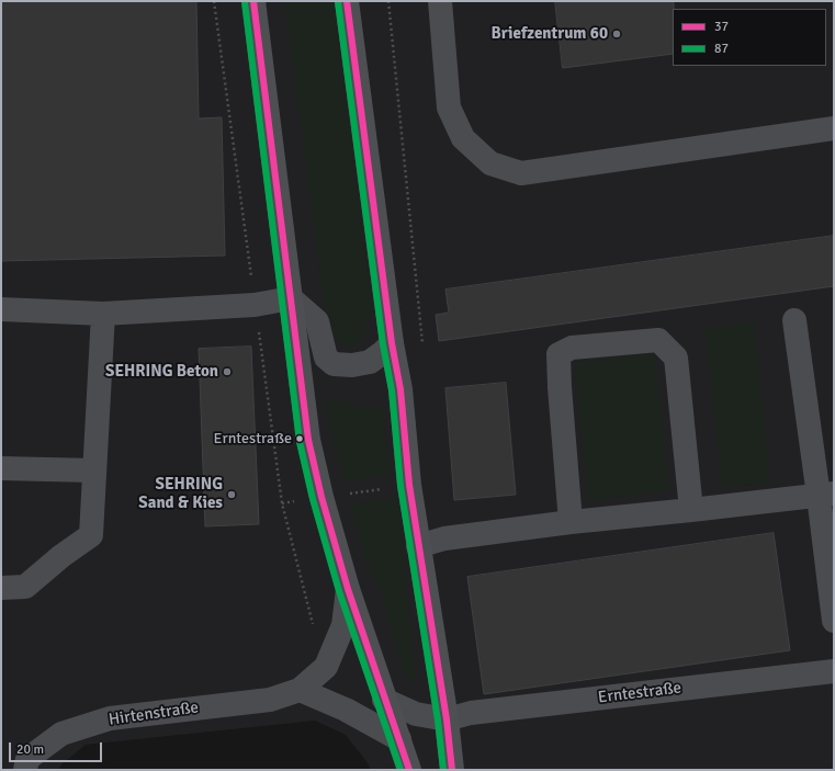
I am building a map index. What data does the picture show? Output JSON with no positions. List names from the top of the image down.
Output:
{
  "streets": {
    "street": ["Erntestraße", "Hirtenstraße"]
  },
  "places": [
    "Briefzentrum 60",
    "SEHRING Beton",
    "Erntestraße",
    "SEHRING Sand & Kies"
  ],
  "lines": ["transit line 37", "transit line 87"],
  "legend": ["37", "87"],
  "scale_bar": "20 m"
}
